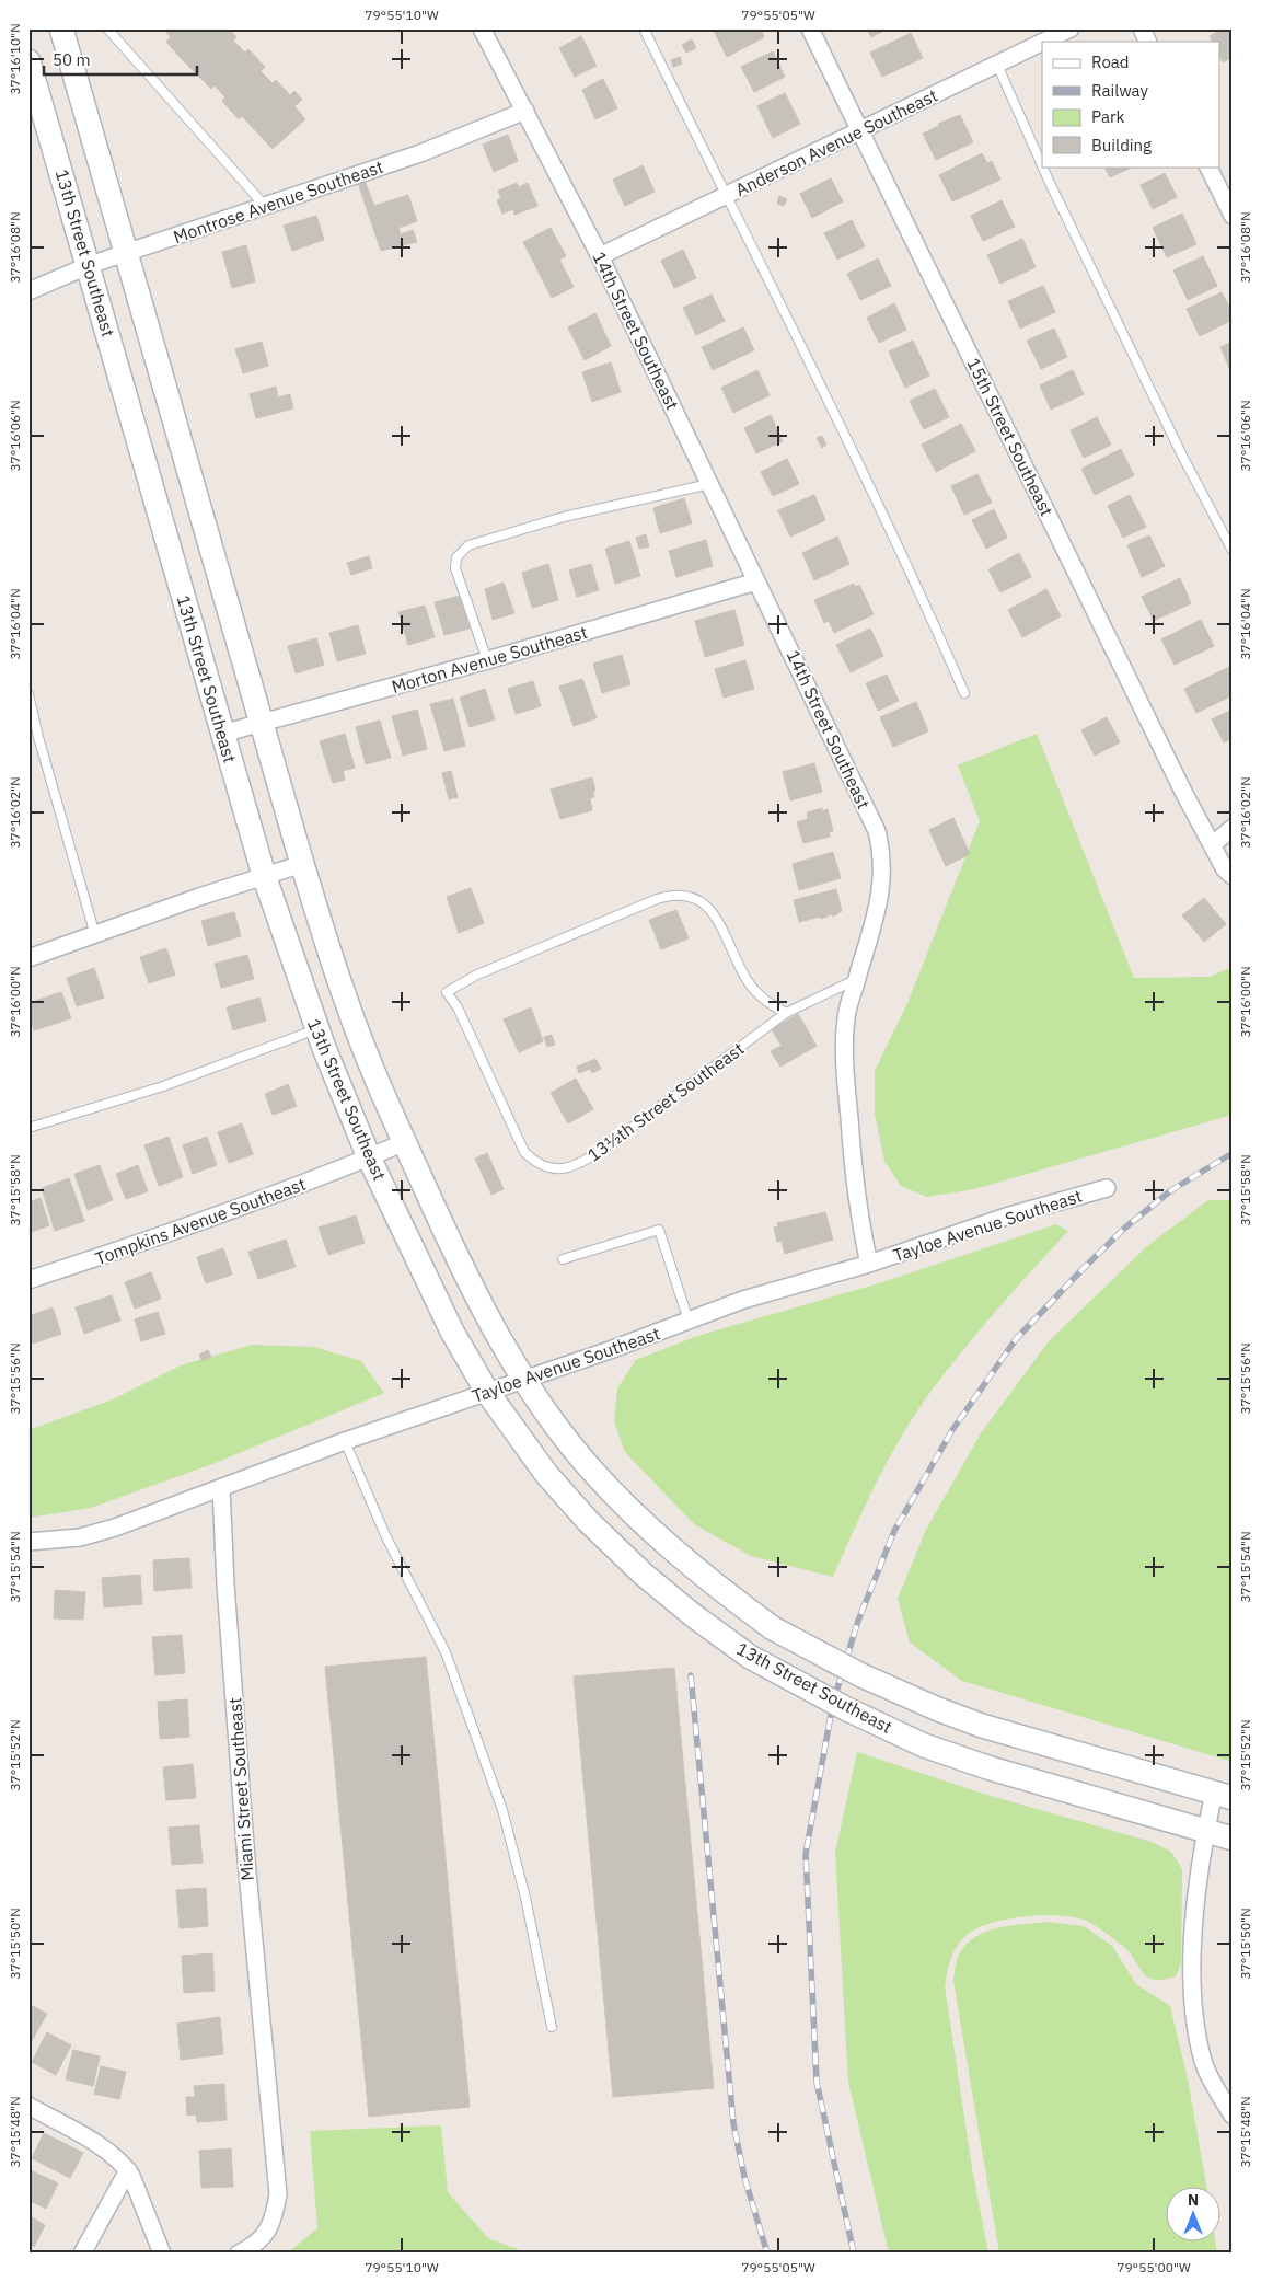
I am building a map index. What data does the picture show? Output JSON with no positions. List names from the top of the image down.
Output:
{
  "streets": {
    "main road": ["13th Street Southeast"],
    "street": [
      "Anderson Avenue Southeast",
      "Montrose Avenue Southeast",
      "14th Street Southeast",
      "15th Street Southeast",
      "Morton Avenue Southeast",
      "Tompkins Avenue Southeast",
      "Tayloe Avenue Southeast",
      "Miami Street Southeast"
    ],
    "lane": ["13½th Street Southeast"]
  },
  "crossings": [
    ["Anderson Avenue Southeast", "14th Street Southeast"],
    ["Anderson Avenue Southeast", "15th Street Southeast"],
    ["Montrose Avenue Southeast", "13th Street Southeast"],
    ["Montrose Avenue Southeast", "14th Street Southeast"],
    ["13th Street Southeast", "Morton Avenue Southeast"],
    ["13th Street Southeast", "Tompkins Avenue Southeast"],
    ["13th Street Southeast", "Tayloe Avenue Southeast"],
    ["14th Street Southeast", "Morton Avenue Southeast"],
    ["14th Street Southeast", "13½th Street Southeast"],
    ["14th Street Southeast", "Tayloe Avenue Southeast"],
    ["Tayloe Avenue Southeast", "Miami Street Southeast"]
  ],
  "legend": [
    "Road",
    "Railway",
    "Park",
    "Building"
  ],
  "scale_bar": "50 m",
  "north": "top",
  "coordinates": [
    "79°55'10\"W",
    "79°55'05\"W",
    "37°16'10\"N",
    "37°16'08\"N",
    "37°16'06\"N",
    "37°16'04\"N",
    "37°16'02\"N",
    "37°16'00\"N",
    "37°15'58\"N",
    "37°15'56\"N",
    "37°15'54\"N",
    "37°15'52\"N",
    "37°15'50\"N",
    "37°15'48\"N",
    "79°55'00\"W"
  ]
}
